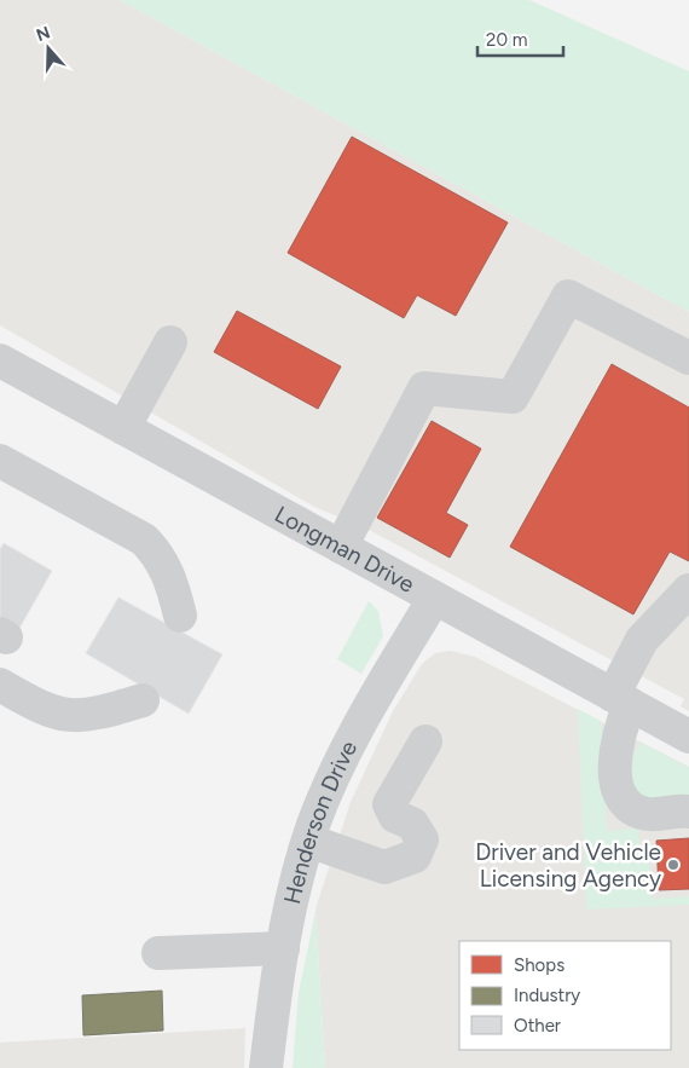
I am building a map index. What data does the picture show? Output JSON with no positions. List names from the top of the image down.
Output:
{
  "streets": {
    "street": ["Longman Drive", "Henderson Drive"]
  },
  "crossings": [
    ["Longman Drive", "Henderson Drive"]
  ],
  "places": ["Driver and Vehicle Licensing Agency"],
  "legend": ["Shops", "Industry", "Other"],
  "scale_bar": "20 m",
  "north": "top"
}
